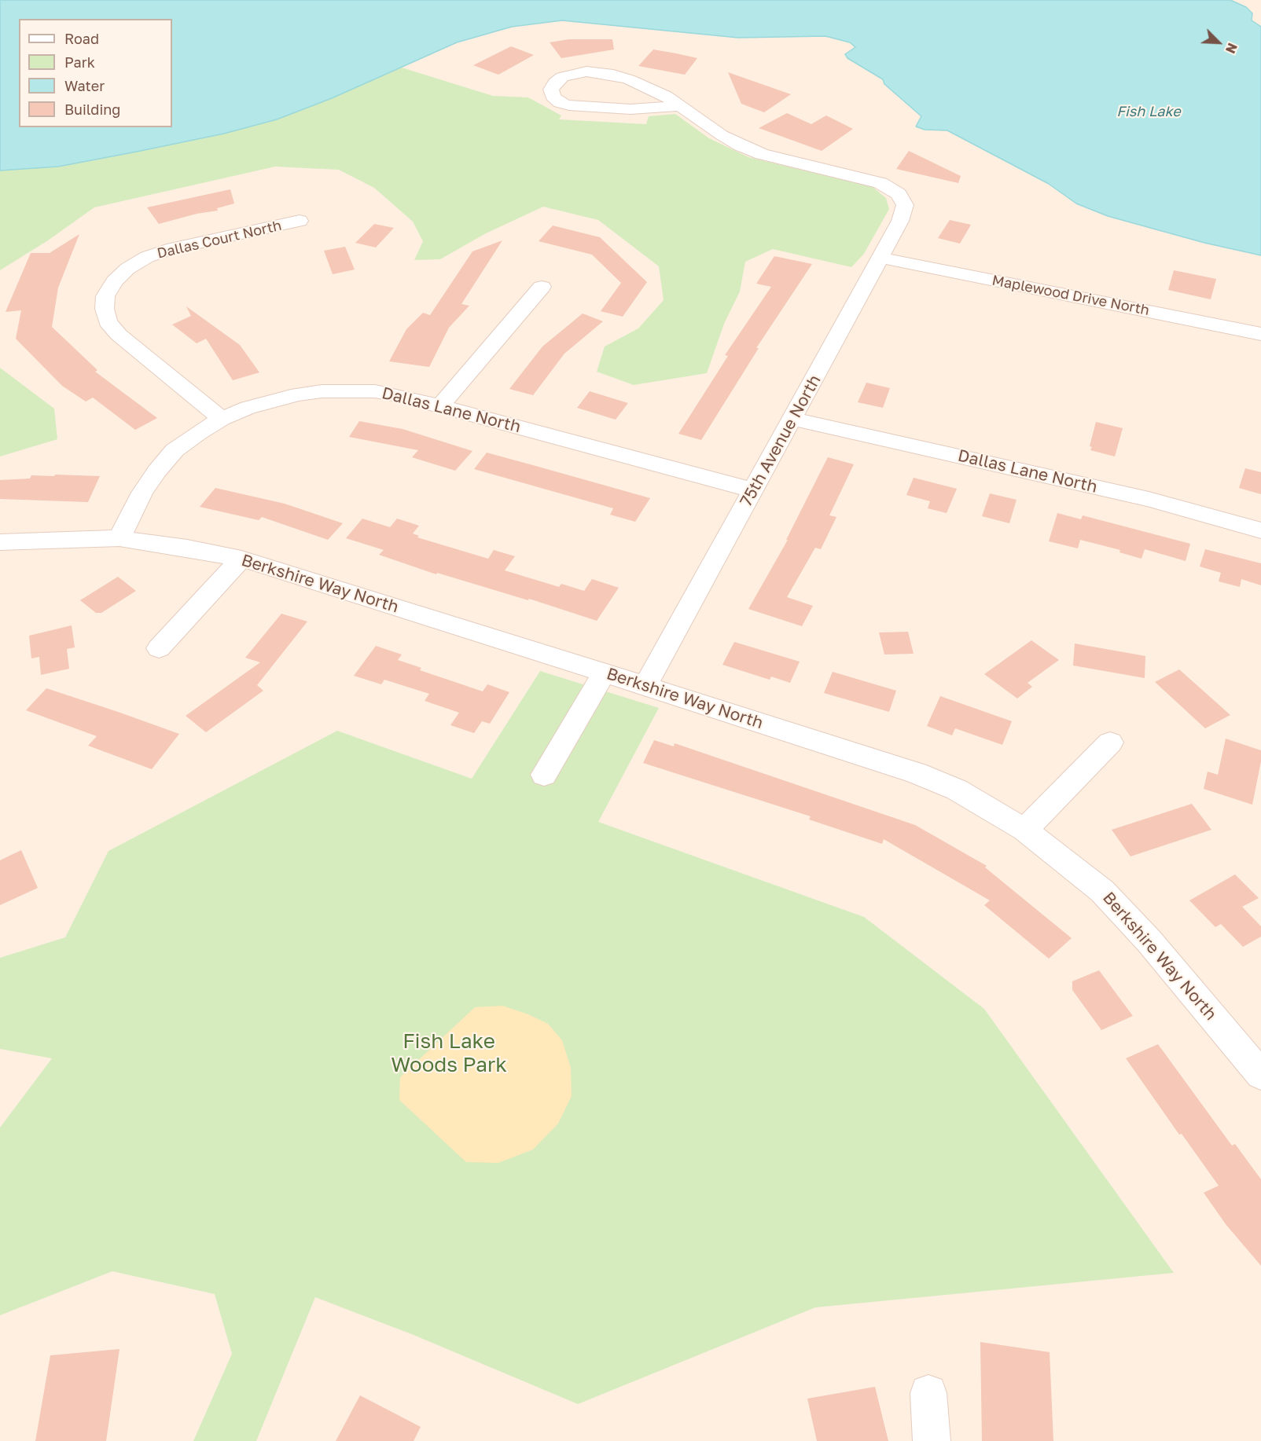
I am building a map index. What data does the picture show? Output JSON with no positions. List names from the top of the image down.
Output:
{
  "streets": {
    "street": [
      "Dallas Court North",
      "Maplewood Drive North",
      "Dallas Lane North",
      "75th Avenue North",
      "Berkshire Way North"
    ]
  },
  "crossings": [
    ["Dallas Court North", "Dallas Lane North"],
    ["Maplewood Drive North", "75th Avenue North"],
    ["Dallas Lane North", "75th Avenue North"],
    ["Dallas Lane North", "Berkshire Way North"],
    ["75th Avenue North", "Berkshire Way North"]
  ],
  "water": ["Fish Lake"],
  "parks": ["Fish Lake Woods Park"],
  "legend": [
    "Road",
    "Park",
    "Water",
    "Building"
  ],
  "north": "bottom right"
}
